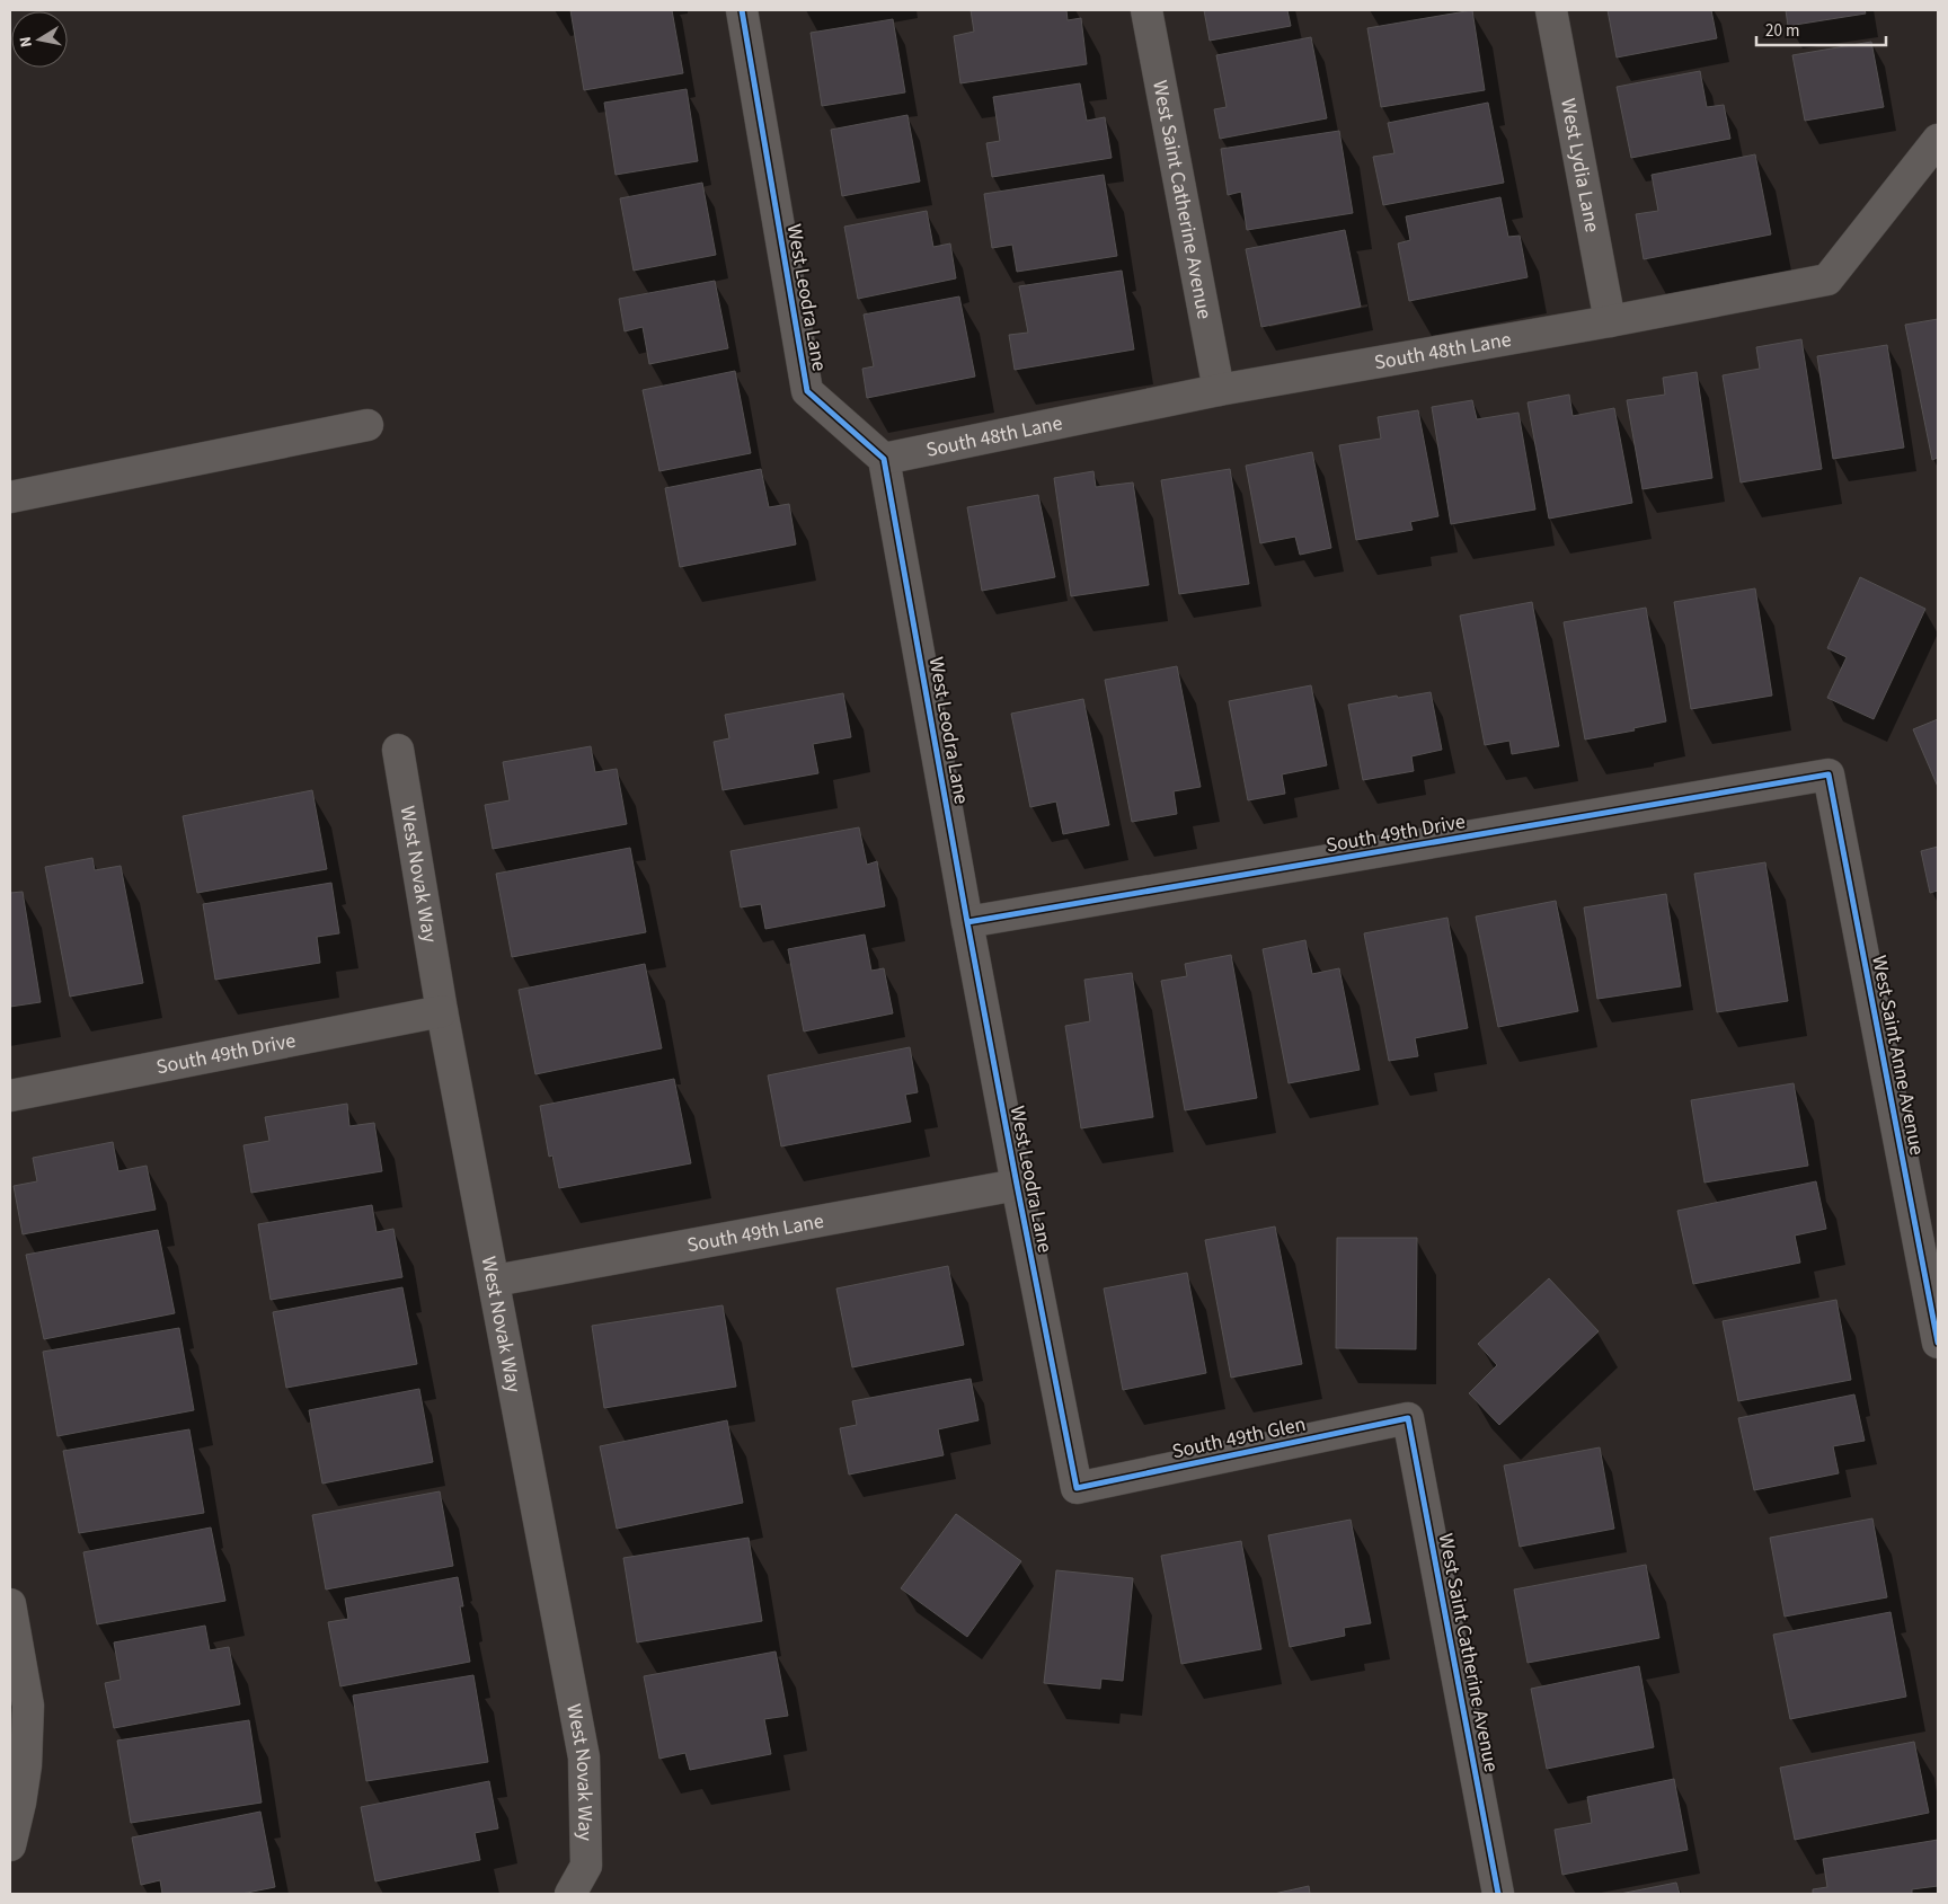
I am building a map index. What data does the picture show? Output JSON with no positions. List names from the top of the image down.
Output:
{
  "streets": {
    "street": [
      "West Lydia Lane",
      "West Saint Catherine Avenue",
      "West Leodra Lane",
      "South 48th Lane",
      "South 49th Drive",
      "West Novak Way",
      "West Saint Anne Avenue",
      "South 49th Lane",
      "South 49th Glen"
    ]
  },
  "crossings": [
    ["West Lydia Lane", "South 48th Lane"],
    ["West Saint Catherine Avenue", "South 48th Lane"],
    ["West Saint Catherine Avenue", "South 49th Glen"],
    ["West Leodra Lane", "South 48th Lane"],
    ["West Leodra Lane", "South 49th Drive"],
    ["West Leodra Lane", "South 49th Lane"],
    ["West Leodra Lane", "South 49th Glen"],
    ["South 49th Drive", "West Novak Way"],
    ["South 49th Drive", "West Saint Anne Avenue"],
    ["West Novak Way", "South 49th Lane"]
  ],
  "scale_bar": "20 m",
  "north": "left"
}
